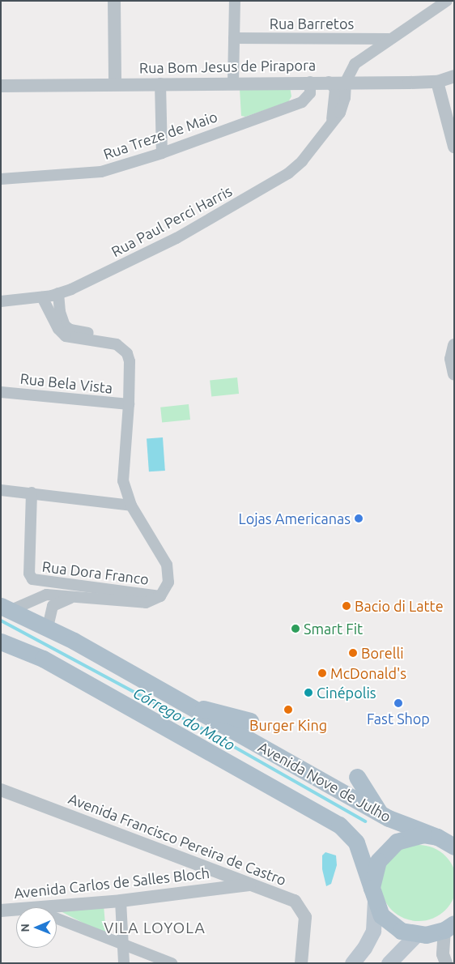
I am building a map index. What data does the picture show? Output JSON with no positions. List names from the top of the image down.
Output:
{
  "streets": {
    "main road": ["Avenida Nove de Julho"],
    "street": [
      "Rua Barretos",
      "Rua Bom Jesus de Pirapora",
      "Rua Treze de Maio",
      "Rua Paul Perci Harris",
      "Rua Bela Vista",
      "Rua Dora Franco",
      "Avenida Francisco Pereira de Castro",
      "Avenida Carlos de Salles Bloch"
    ]
  },
  "crossings": [
    ["Rua Bom Jesus de Pirapora", "Rua Treze de Maio"],
    ["Rua Bom Jesus de Pirapora", "Rua Paul Perci Harris"],
    ["Rua Paul Perci Harris", "Rua Dora Franco"],
    ["Rua Bela Vista", "Rua Dora Franco"],
    ["Avenida Francisco Pereira de Castro", "Avenida Carlos de Salles Bloch"]
  ],
  "districts": ["VILA LOYOLA"],
  "water": ["Córrego do Mato"],
  "places": [
    "Lojas Americanas",
    "Bacio di Latte",
    "Smart Fit",
    "Borelli",
    "McDonald's",
    "Cinépolis",
    "Fast Shop",
    "Burger King"
  ],
  "north": "left"
}
